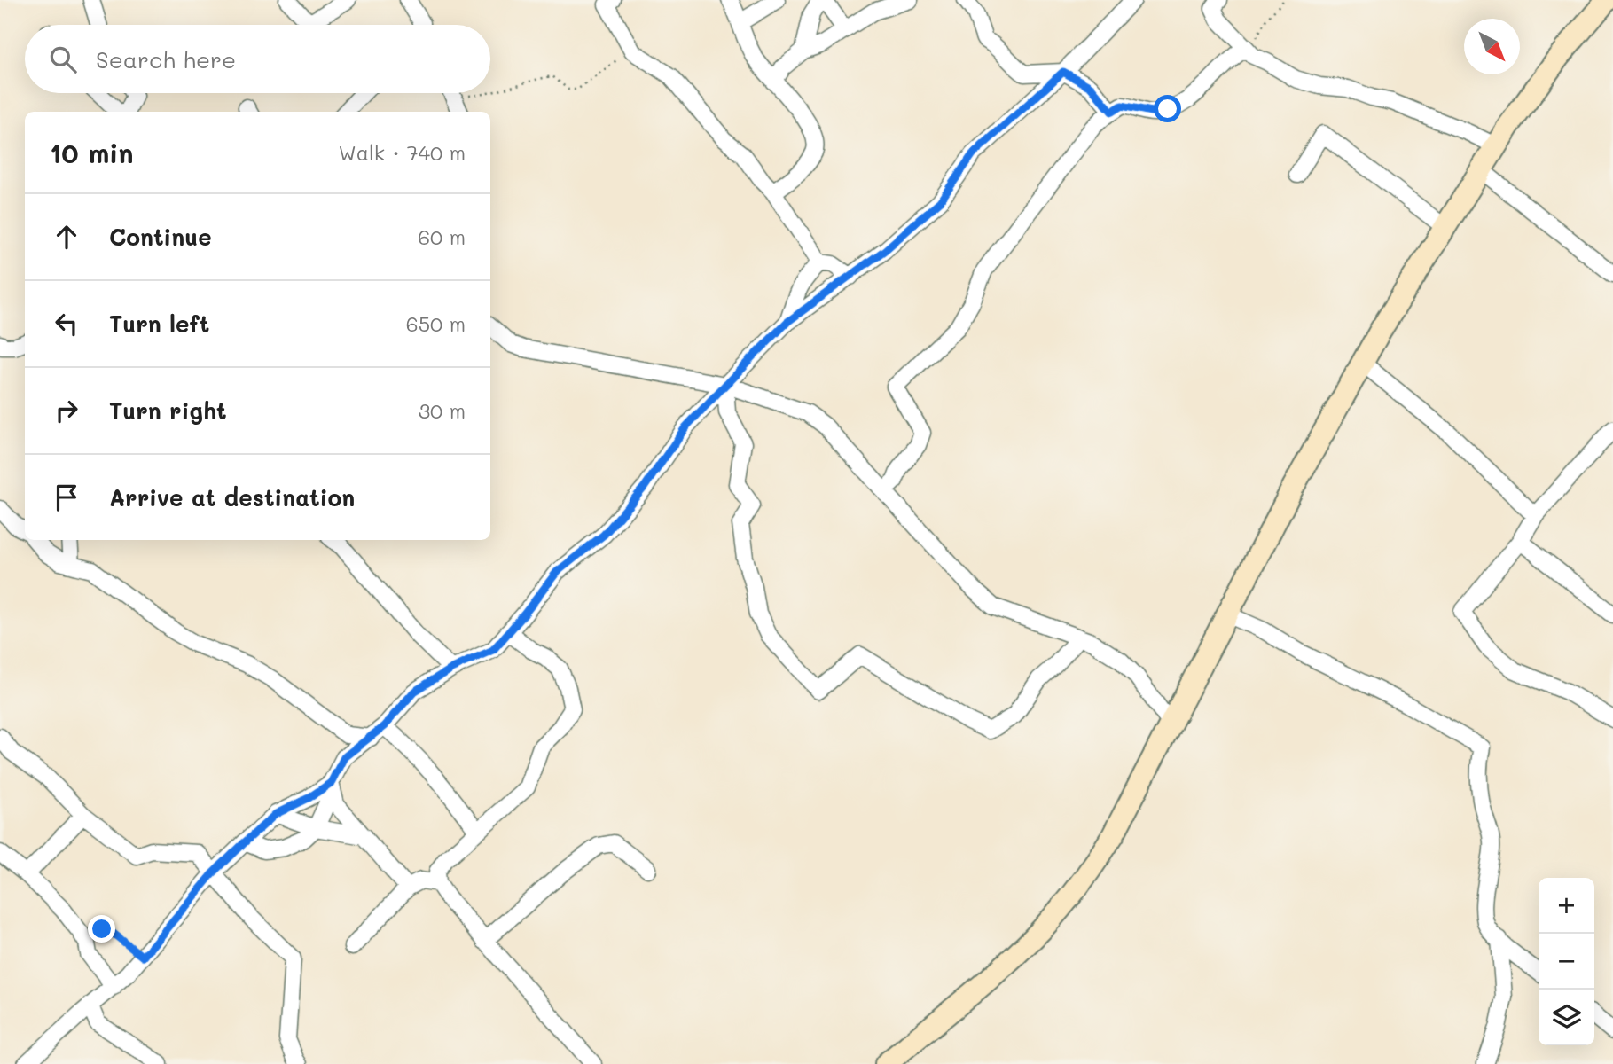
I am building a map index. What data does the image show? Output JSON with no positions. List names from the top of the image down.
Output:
{
  "north": "bottom right",
  "page": {
    "search": "Search here",
    "heading": ["10 min", "Walk · 740 m"],
    "list": [
      ["Continue", "60 m"],
      ["Turn left", "650 m"],
      ["Turn right", "30 m"],
      "Arrive at destination"
    ],
    "map_buttons": ["+", "−"]
  }
}
